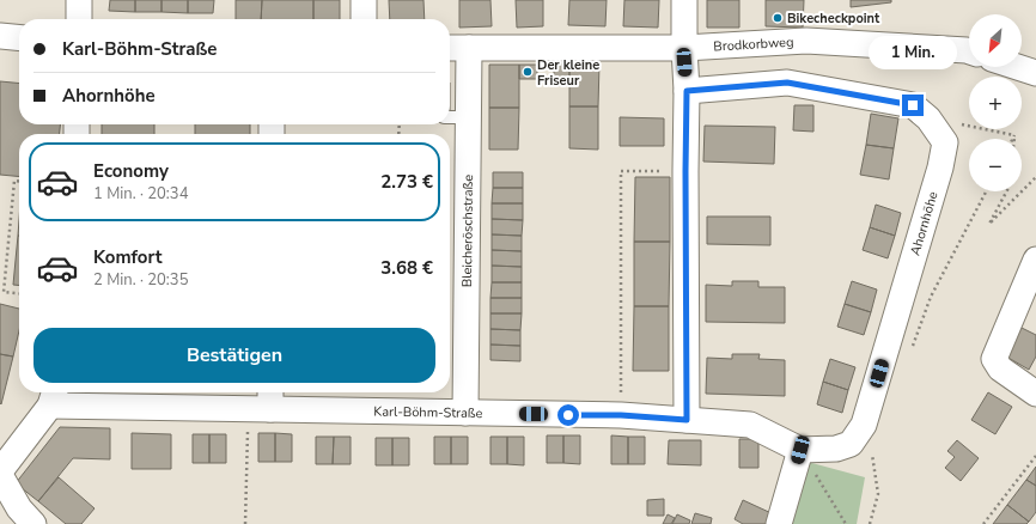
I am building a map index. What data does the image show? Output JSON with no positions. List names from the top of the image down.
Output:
{
  "streets": {
    "street": [
      "Brodkorbweg",
      "Ahornhöhe",
      "Bleicheröschstraße",
      "Karl-Böhm-Straße"
    ]
  },
  "crossings": [
    ["Brodkorbweg", "Bleicheröschstraße"],
    ["Ahornhöhe", "Karl-Böhm-Straße"],
    ["Bleicheröschstraße", "Karl-Böhm-Straße"]
  ],
  "places": ["Bikecheckpoint", "Der kleine Friseur"],
  "north": "bottom left",
  "page": {
    "map_buttons": ["+", "−"],
    "banner": ["Karl-Böhm-Straße", "Ahornhöhe"],
    "bubble": "1 Min.",
    "list": [
      {
        "name": "Economy",
        "note": "1 Min. · 20:34",
        "value": "2.73 €"
      },
      {
        "name": "Komfort",
        "note": "2 Min. · 20:35",
        "value": "3.68 €"
      }
    ],
    "buttons": "Bestätigen"
  }
}
